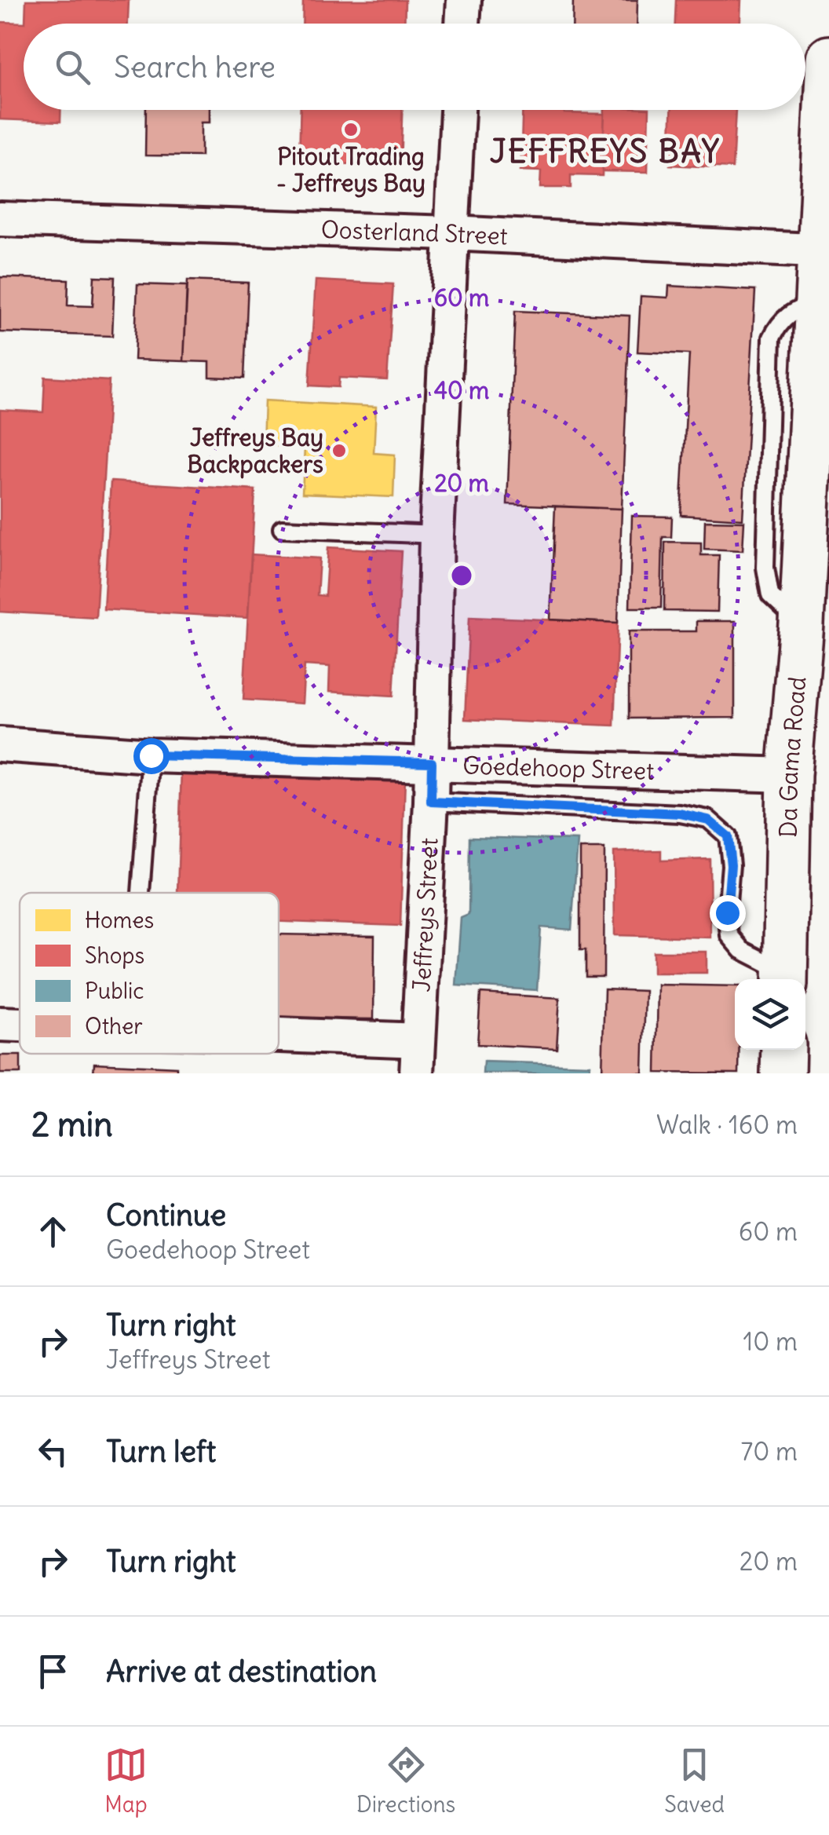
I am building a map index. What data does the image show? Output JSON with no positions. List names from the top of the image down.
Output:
{
  "streets": {
    "street": [
      "Oosterland Street",
      "Da Gama Road",
      "Goedehoop Street",
      "Jeffreys Street"
    ]
  },
  "crossings": [
    ["Oosterland Street", "Da Gama Road"],
    ["Oosterland Street", "Jeffreys Street"],
    ["Da Gama Road", "Goedehoop Street"],
    ["Goedehoop Street", "Jeffreys Street"]
  ],
  "districts": ["JEFFREYS BAY"],
  "places": ["Pitout Trading - Jeffreys Bay", "Jeffreys Bay Backpackers"],
  "legend": [
    "Homes",
    "Shops",
    "Public",
    "Other"
  ],
  "page": {
    "search": "Search here",
    "heading": ["2 min", "Walk · 160 m"],
    "list": [
      ["Continue", "Goedehoop Street", "60 m"],
      ["Turn right", "Jeffreys Street", "10 m"],
      ["Turn left", "70 m"],
      ["Turn right", "20 m"],
      "Arrive at destination"
    ],
    "nav": ["Map", "Directions", "Saved"]
  },
  "rings": ["60 m", "40 m", "20 m"]
}
